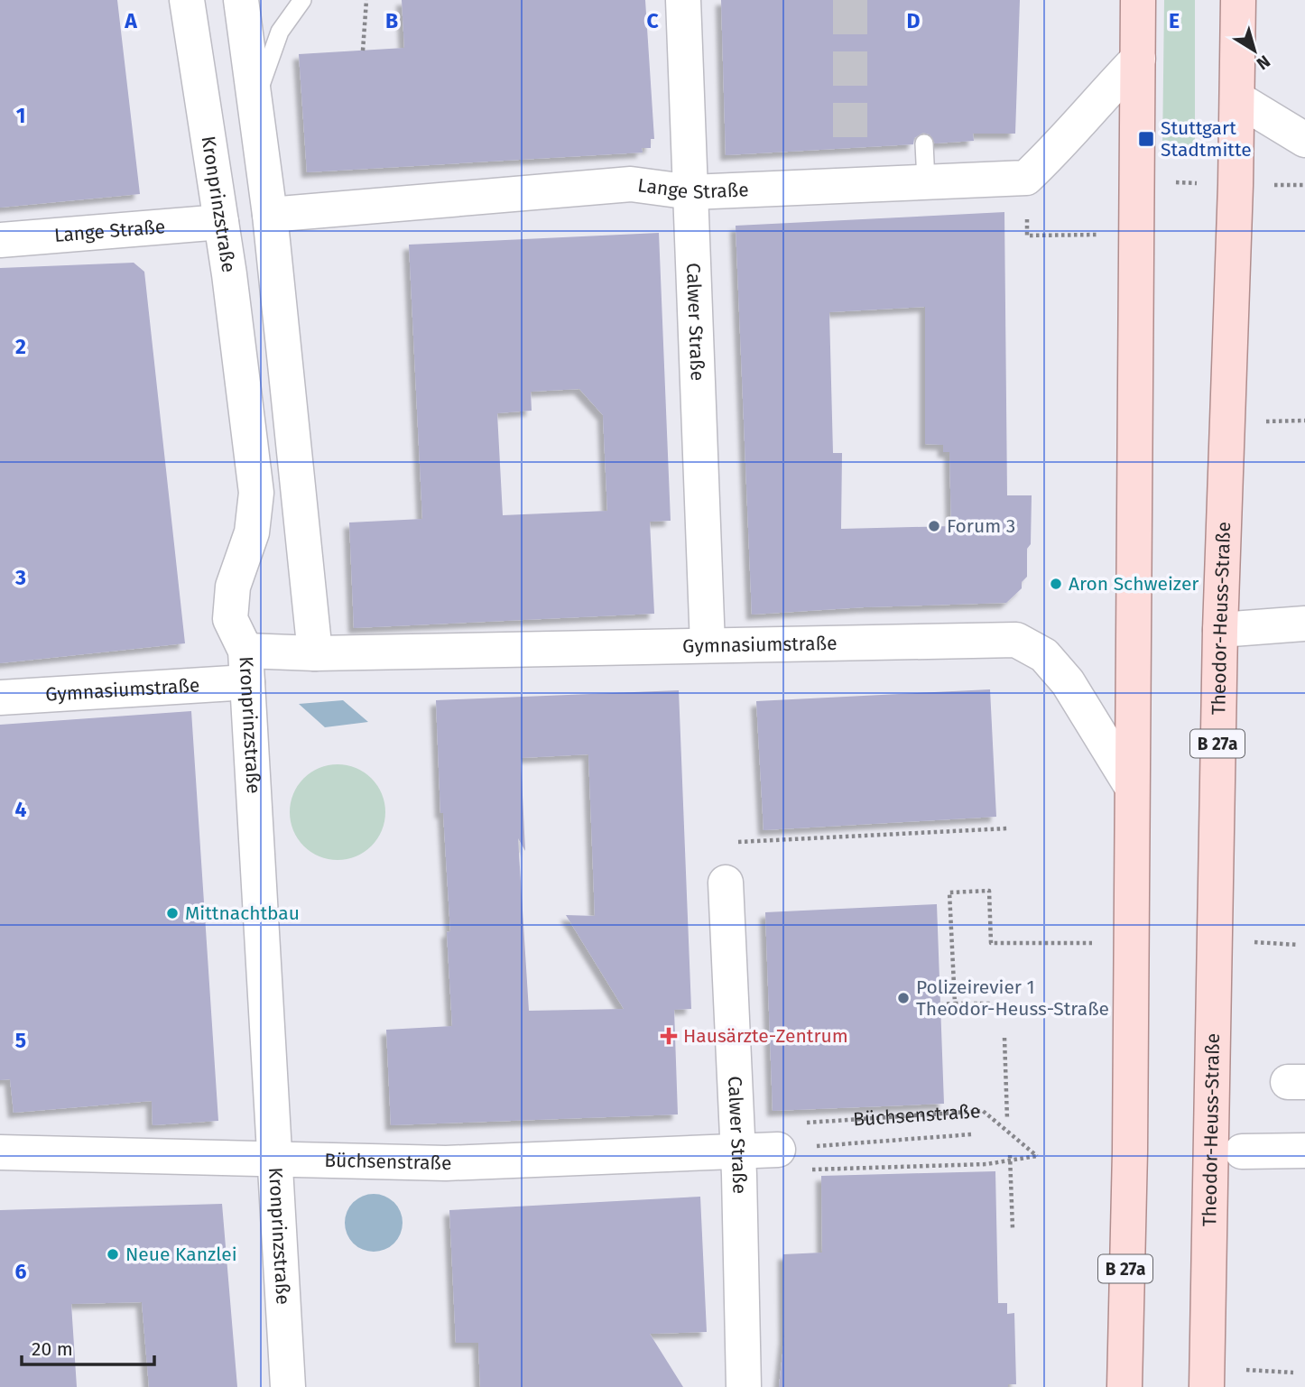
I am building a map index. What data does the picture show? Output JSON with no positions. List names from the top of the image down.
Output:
{
  "streets": {
    "main road": ["Theodor-Heuss-Straße", "B 27a"],
    "street": [
      "Lange Straße",
      "Kronprinzstraße",
      "Calwer Straße",
      "Gymnasiumstraße",
      "Büchsenstraße"
    ]
  },
  "crossings": [
    ["Lange Straße", "Kronprinzstraße"],
    ["Lange Straße", "Calwer Straße"],
    ["Lange Straße", "B 27a"],
    ["Kronprinzstraße", "Gymnasiumstraße"],
    ["Kronprinzstraße", "Büchsenstraße"],
    ["Calwer Straße", "Gymnasiumstraße"],
    ["Calwer Straße", "Büchsenstraße"],
    ["Gymnasiumstraße", "B 27a"]
  ],
  "places": {
    "transit": ["Stuttgart Stadtmitte"],
    "other": [
      "Forum 3",
      "Aron Schweizer",
      "Mittnachtbau",
      "Polizeirevier 1 Theodor-Heuss-Straße",
      "Neue Kanzlei"
    ],
    "health": ["Hausärzte-Zentrum"]
  },
  "scale_bar": "20 m",
  "north": "bottom right",
  "grid": {
    "columns": [
      "A",
      "B",
      "C",
      "D",
      "E"
    ],
    "rows": [
      "1",
      "2",
      "3",
      "4",
      "5",
      "6"
    ]
  }
}
